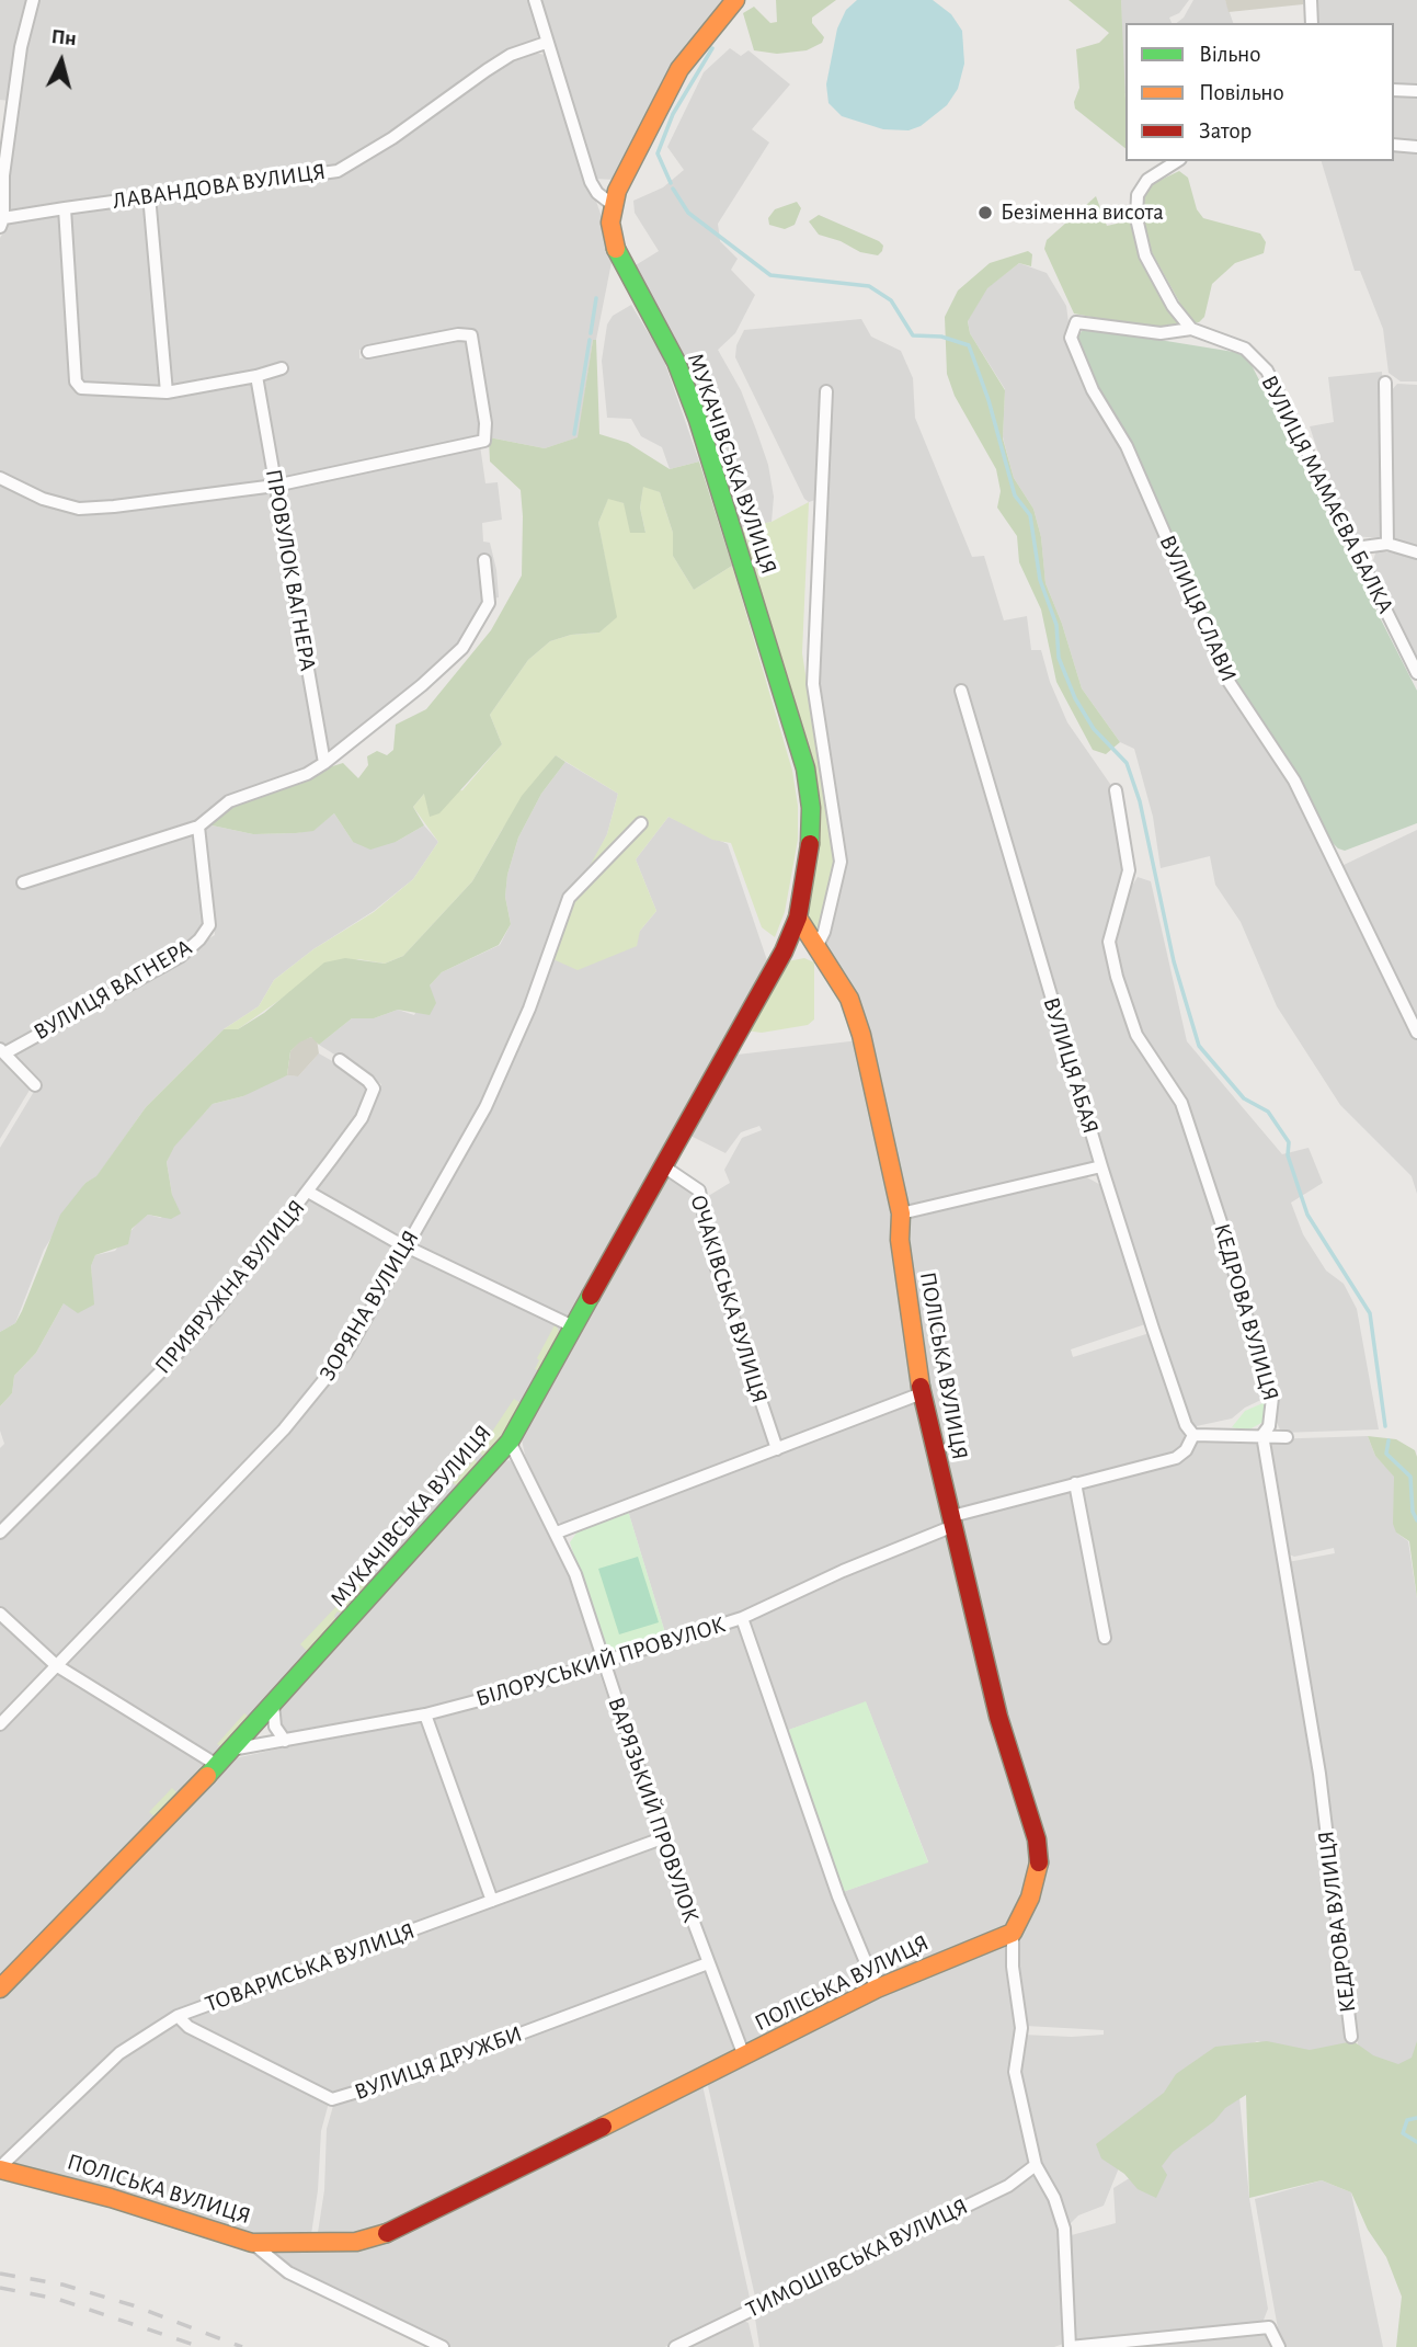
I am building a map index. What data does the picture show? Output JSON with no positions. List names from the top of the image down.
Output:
{
  "streets": {
    "street": [
      "ЛАВАНДОВА ВУЛИЦЯ",
      "МУКАЧІВСЬКА ВУЛИЦЯ",
      "ВУЛИЦЯ МАМАЄВА БАЛКА",
      "ПРОВУЛОК ВАГНЕРА",
      "ВУЛИЦЯ СЛАВИ",
      "ВУЛИЦЯ ВАГНЕРА",
      "ВУЛИЦЯ АБАЯ",
      "ПРИЯРУЖНА ВУЛИЦЯ",
      "ОЧАКІВСЬКА ВУЛИЦЯ",
      "ЗОРЯНА ВУЛИЦЯ",
      "КЕДРОВА ВУЛИЦЯ",
      "ПОЛІСЬКА ВУЛИЦЯ",
      "БІЛОРУСЬКИЙ ПРОВУЛОК",
      "ВАРЯЗЬКИЙ ПРОВУЛОК",
      "ТОВАРИСЬКА ВУЛИЦЯ",
      "ВУЛИЦЯ ДРУЖБИ",
      "ТИМОШІВСЬКА ВУЛИЦЯ"
    ]
  },
  "crossings": [
    ["МУКАЧІВСЬКА ВУЛИЦЯ", "ОЧАКІВСЬКА ВУЛИЦЯ"],
    ["МУКАЧІВСЬКА ВУЛИЦЯ", "ПОЛІСЬКА ВУЛИЦЯ"],
    ["МУКАЧІВСЬКА ВУЛИЦЯ", "БІЛОРУСЬКИЙ ПРОВУЛОК"],
    ["МУКАЧІВСЬКА ВУЛИЦЯ", "ВАРЯЗЬКИЙ ПРОВУЛОК"],
    ["ВУЛИЦЯ МАМАЄВА БАЛКА", "ВУЛИЦЯ СЛАВИ"],
    ["ВУЛИЦЯ АБАЯ", "БІЛОРУСЬКИЙ ПРОВУЛОК"],
    ["ПОЛІСЬКА ВУЛИЦЯ", "БІЛОРУСЬКИЙ ПРОВУЛОК"],
    ["ПОЛІСЬКА ВУЛИЦЯ", "ВАРЯЗЬКИЙ ПРОВУЛОК"],
    ["ПОЛІСЬКА ВУЛИЦЯ", "ТОВАРИСЬКА ВУЛИЦЯ"],
    ["БІЛОРУСЬКИЙ ПРОВУЛОК", "ВАРЯЗЬКИЙ ПРОВУЛОК"],
    ["ВАРЯЗЬКИЙ ПРОВУЛОК", "ТОВАРИСЬКА ВУЛИЦЯ"],
    ["ВАРЯЗЬКИЙ ПРОВУЛОК", "ВУЛИЦЯ ДРУЖБИ"],
    ["ТОВАРИСЬКА ВУЛИЦЯ", "ВУЛИЦЯ ДРУЖБИ"]
  ],
  "places": ["Безіменна висота"],
  "legend": ["Вільно", "Повільно", "Затор"],
  "north": "top"
}
